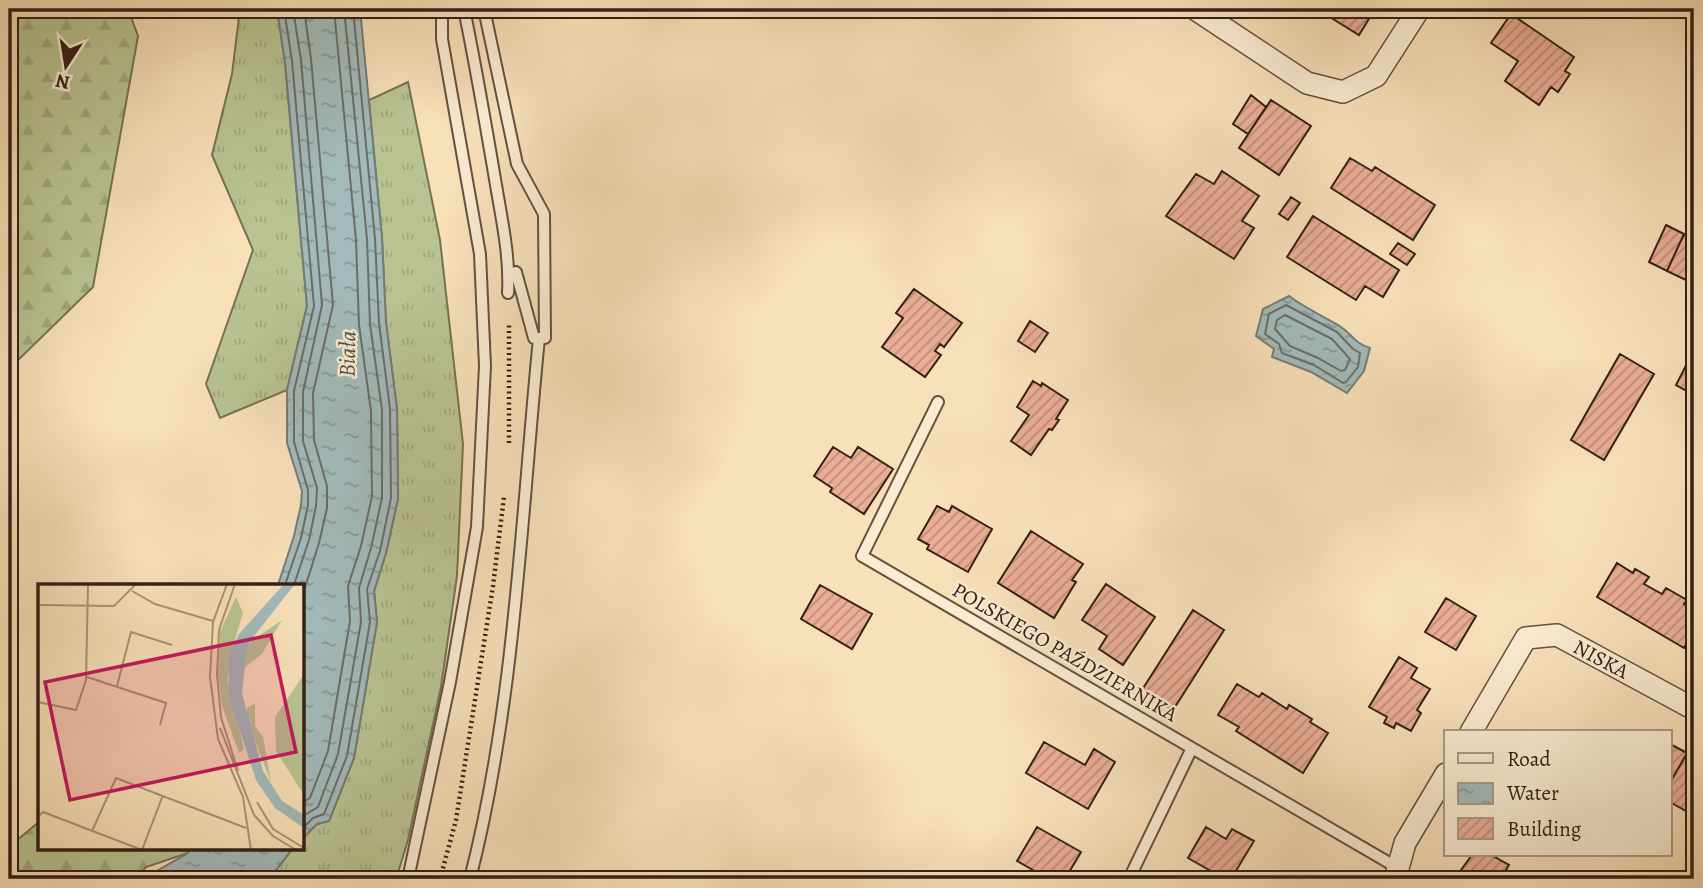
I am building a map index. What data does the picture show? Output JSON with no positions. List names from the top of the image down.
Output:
{
  "streets": {
    "street": ["NISKA"],
    "lane": ["POLSKIEGO PAŹDZIERNIKA"]
  },
  "water": ["Biała"],
  "legend": ["Road", "Water", "Building"],
  "north": "bottom"
}
